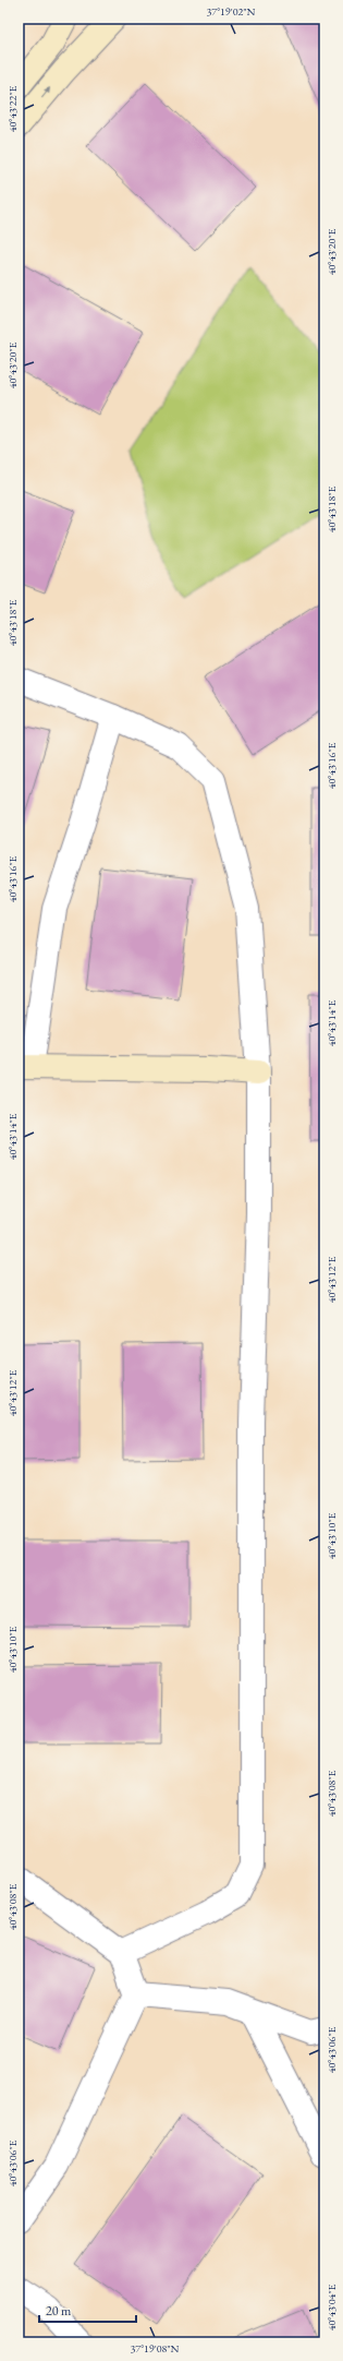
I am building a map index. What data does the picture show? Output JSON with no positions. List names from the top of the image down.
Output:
{
  "scale_bar": "20 m",
  "coordinates": [
    "37°19'02\"N",
    "40°43'22\"E",
    "40°43'20\"E",
    "40°43'18\"E",
    "40°43'16\"E",
    "40°43'14\"E",
    "40°43'12\"E",
    "40°43'10\"E",
    "40°43'08\"E",
    "40°43'06\"E",
    "40°43'04\"E",
    "37°19'08\"N"
  ]
}
